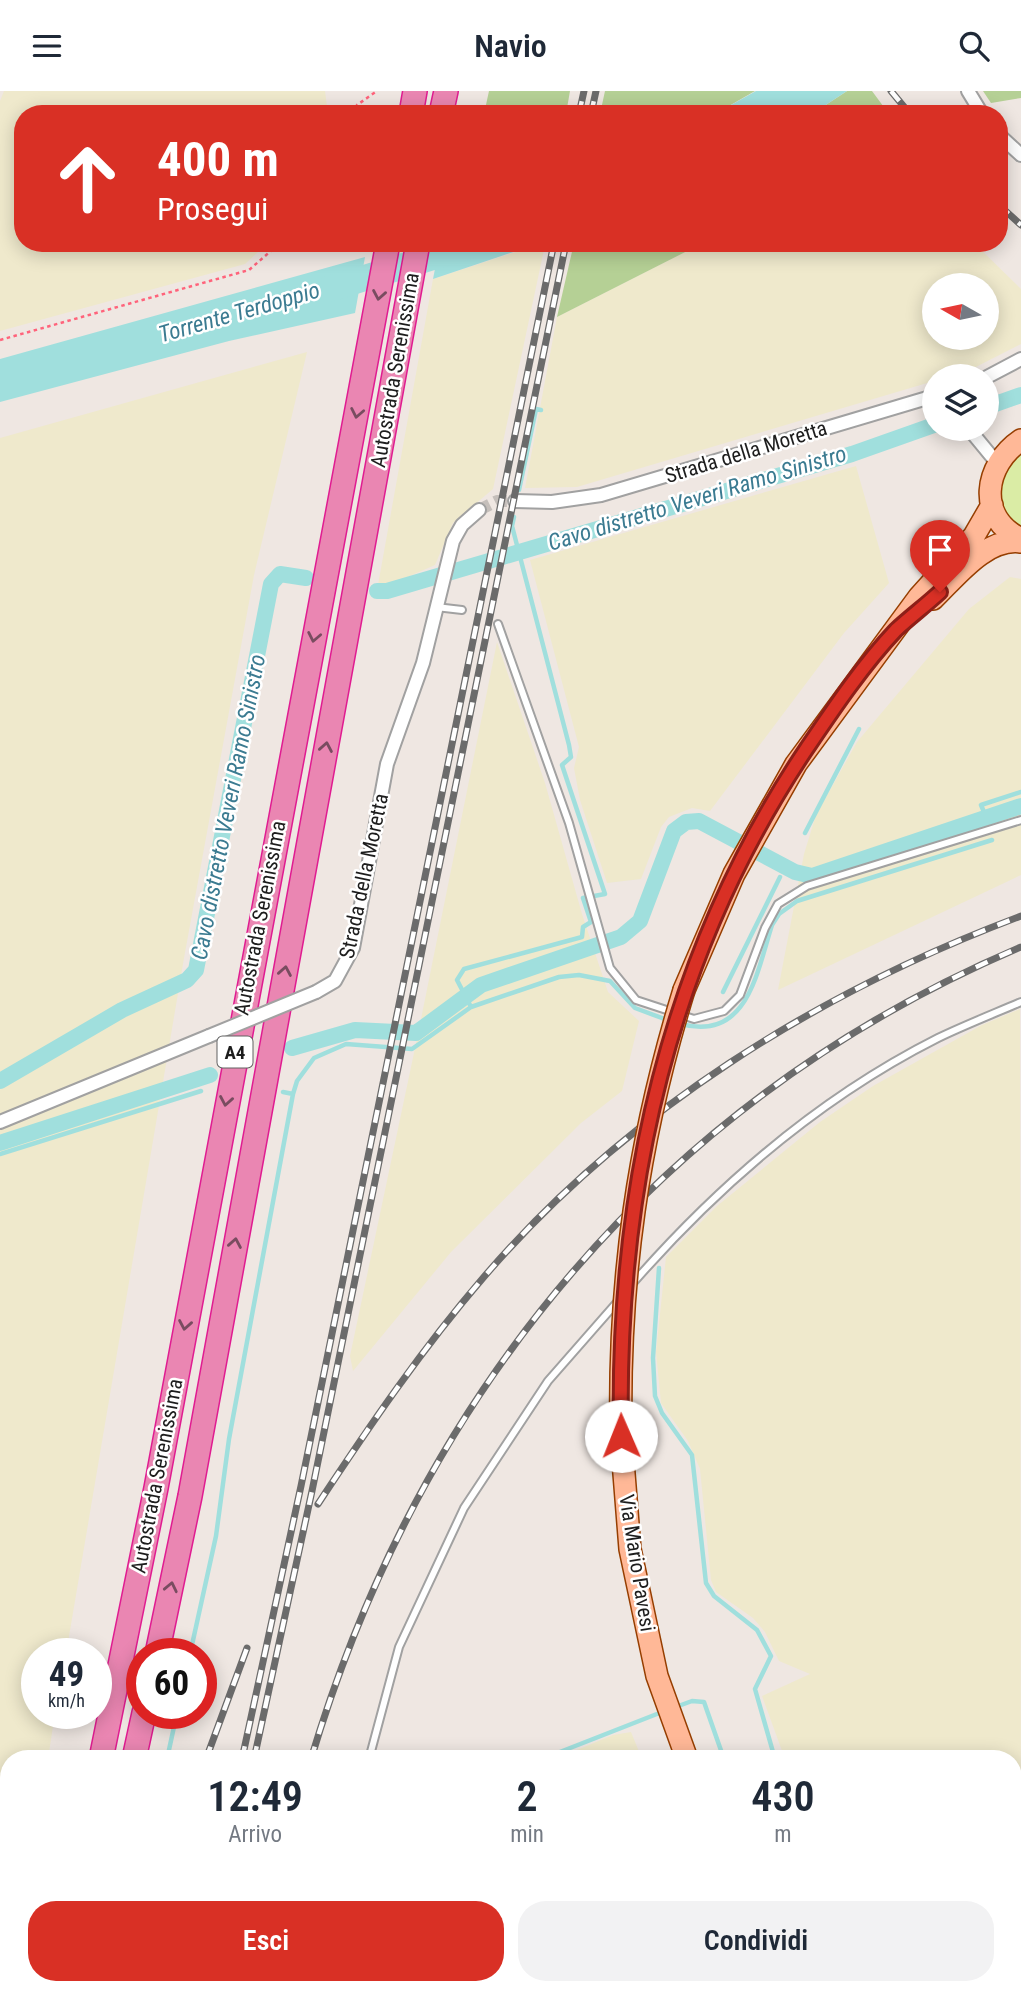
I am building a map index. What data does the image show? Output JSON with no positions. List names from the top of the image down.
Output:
{
  "streets": {
    "highway": ["Autostrada Serenissima", "A4"],
    "main road": ["Via Mario Pavesi"],
    "street": ["Strada della Moretta"]
  },
  "water": ["Torrente Terdoppio", "Cavo distretto Veveri Ramo Sinistro"],
  "north": "left",
  "page": {
    "header": "Navio",
    "turn": ["400 m", "Prosegui"],
    "speed": "49 km/h",
    "limit": "60",
    "eta": [
      "12:49",
      "Arrivo",
      "2",
      "min",
      "430",
      "m"
    ],
    "buttons": ["Esci", "Condividi"]
  }
}
